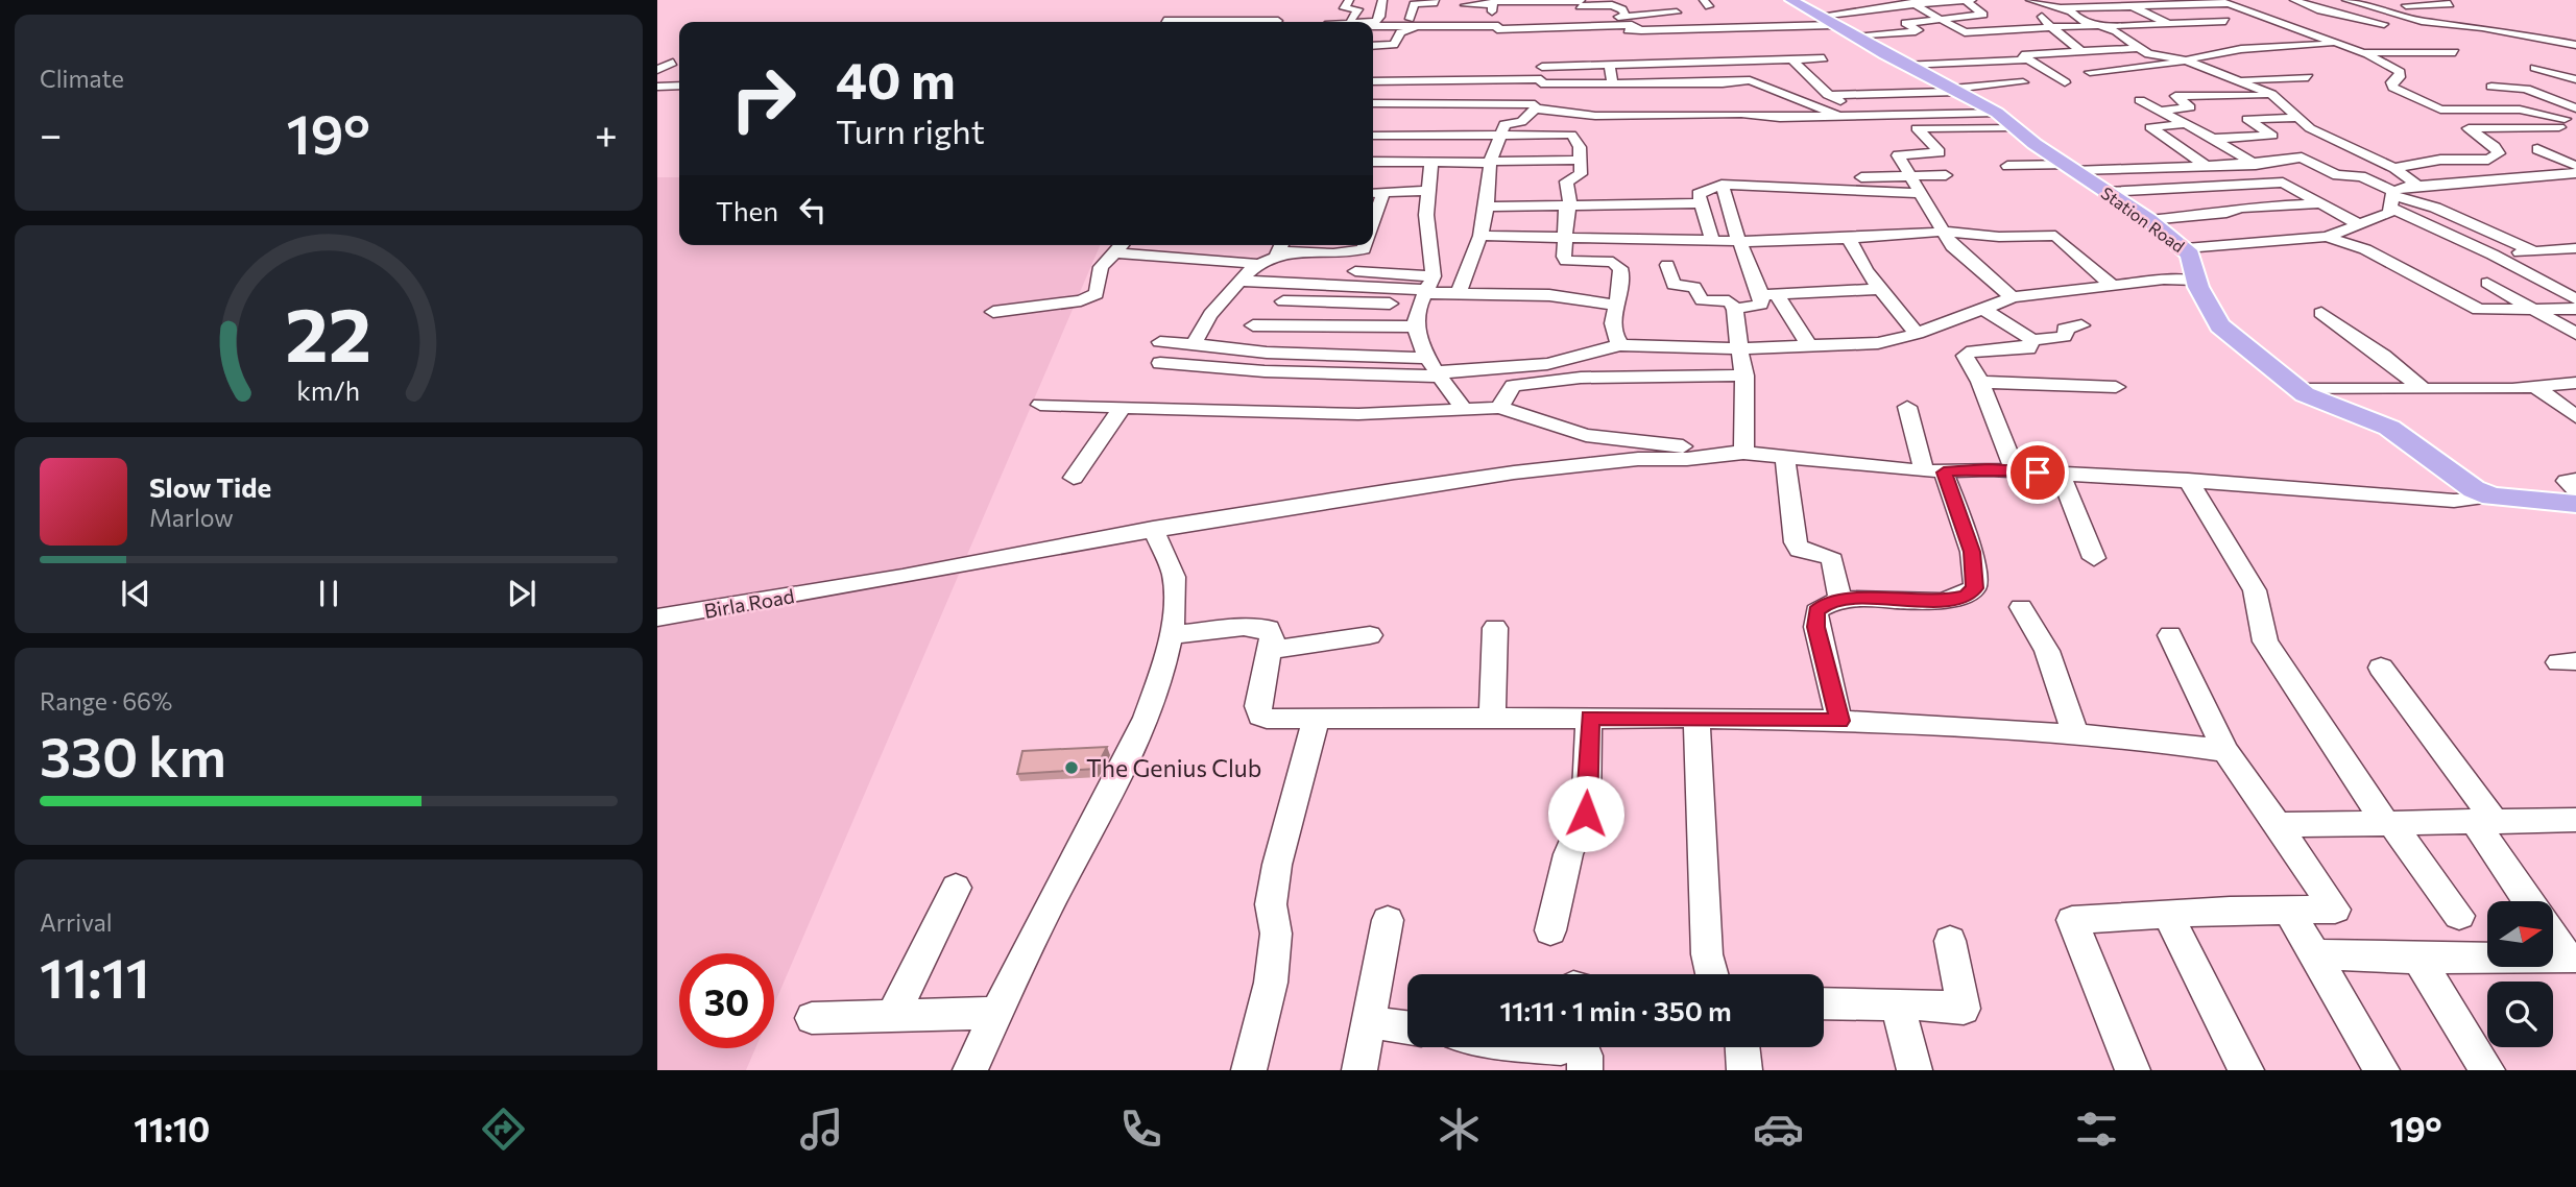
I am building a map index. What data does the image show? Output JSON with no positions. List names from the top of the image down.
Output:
{
  "streets": {
    "main road": ["Station Road"],
    "street": ["Birla Road"]
  },
  "places": ["The Genius Club"],
  "north": "right",
  "page": {
    "tile": [
      "Climate",
      ["Range · 66%", "330 km"],
      ["Arrival", "11:11"]
    ],
    "turn": ["40 m", "Turn right"],
    "heat": ["−", "19°", "+"],
    "then": "Then",
    "song": ["Slow Tide", "Marlow"],
    "limit": "30",
    "trip": "11:11 · 1 min · 350 m",
    "tabs": ["11:10", "19°"],
    "gauge": ["22", "km/h"]
  }
}
